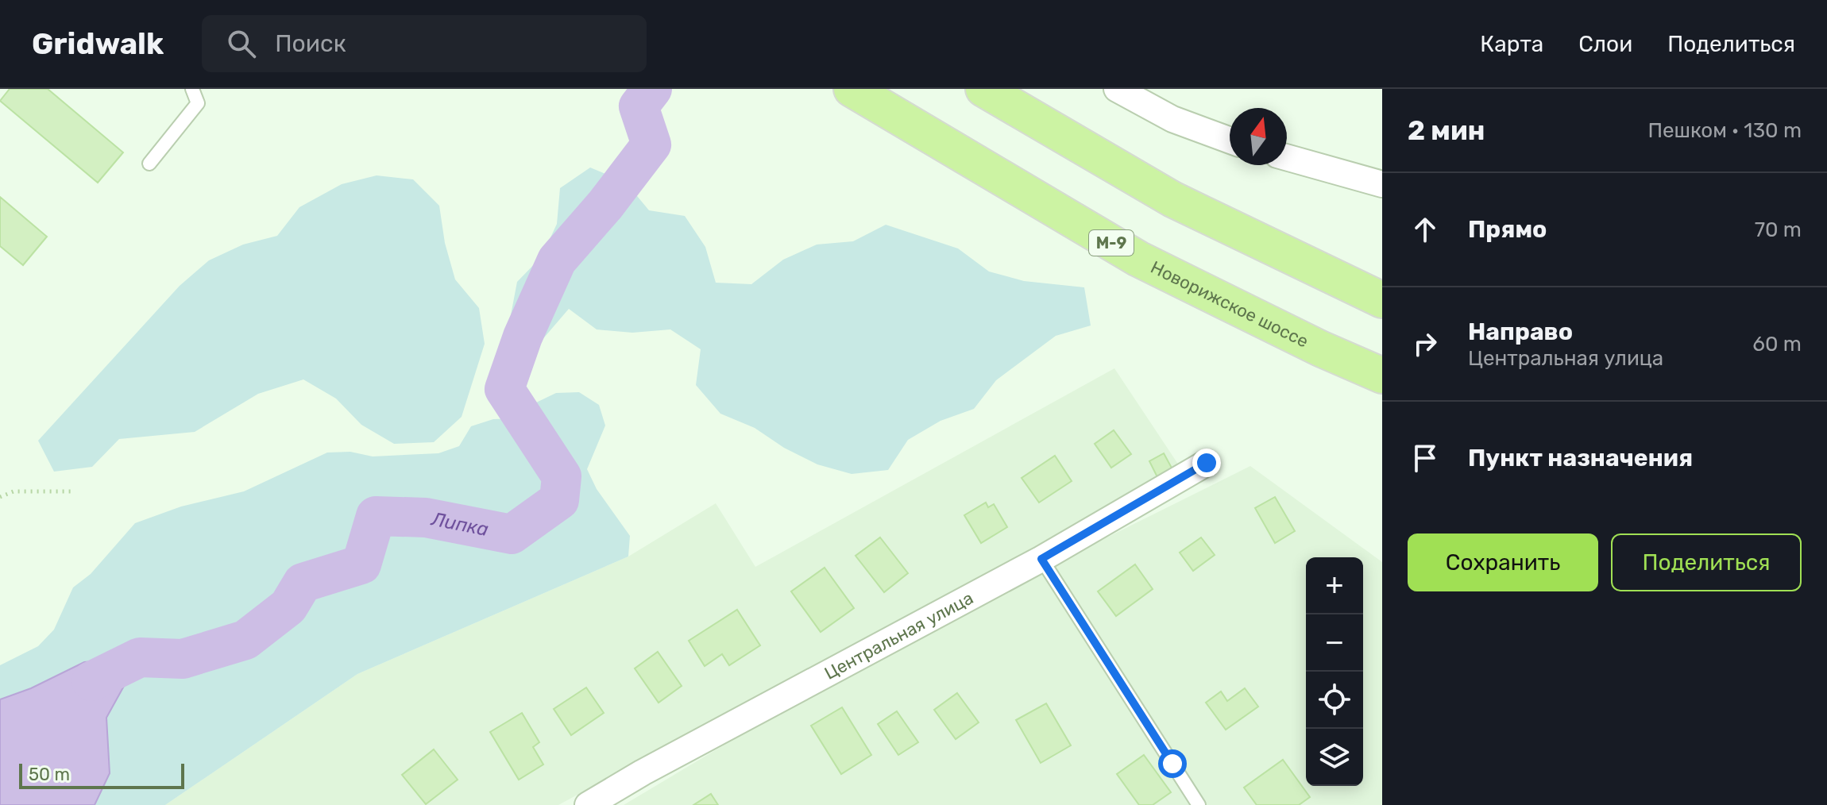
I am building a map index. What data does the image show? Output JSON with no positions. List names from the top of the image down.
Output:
{
  "streets": {
    "highway": ["М-9", "Новорижское шоссе"],
    "street": ["Центральная улица"]
  },
  "water": ["Липка"],
  "scale_bar": "50 m",
  "north": "top",
  "page": {
    "header": "Gridwalk",
    "search": "Поиск",
    "nav": ["Карта", "Слои", "Поделиться"],
    "heading": ["2 мин", "Пешком · 130 m"],
    "list": [
      ["Прямо", "70 m"],
      ["Направо", "Центральная улица", "60 m"],
      "Пункт назначения"
    ],
    "buttons": ["Сохранить", "Поделиться"],
    "map_buttons": ["+", "−"],
    "scale": "50 m"
  }
}
